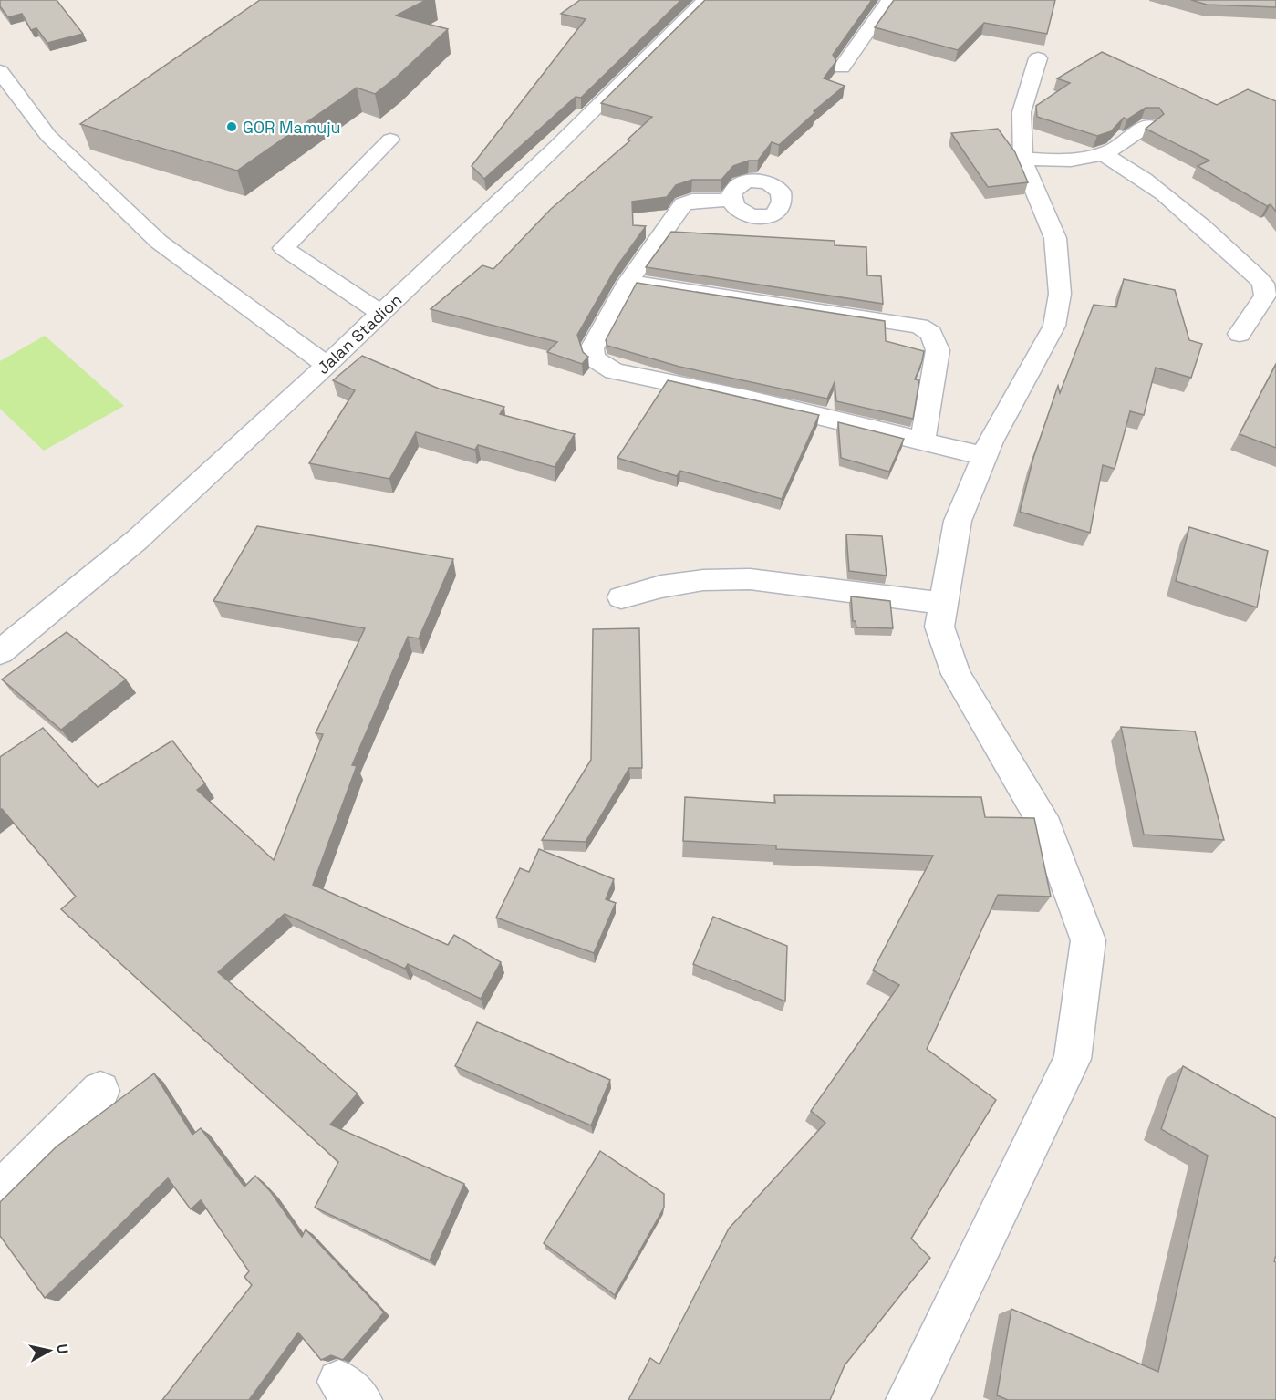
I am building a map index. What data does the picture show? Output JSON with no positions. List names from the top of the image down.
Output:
{
  "streets": {
    "street": ["Jalan Stadion"]
  },
  "places": ["GOR Mamuju"],
  "north": "right"
}
